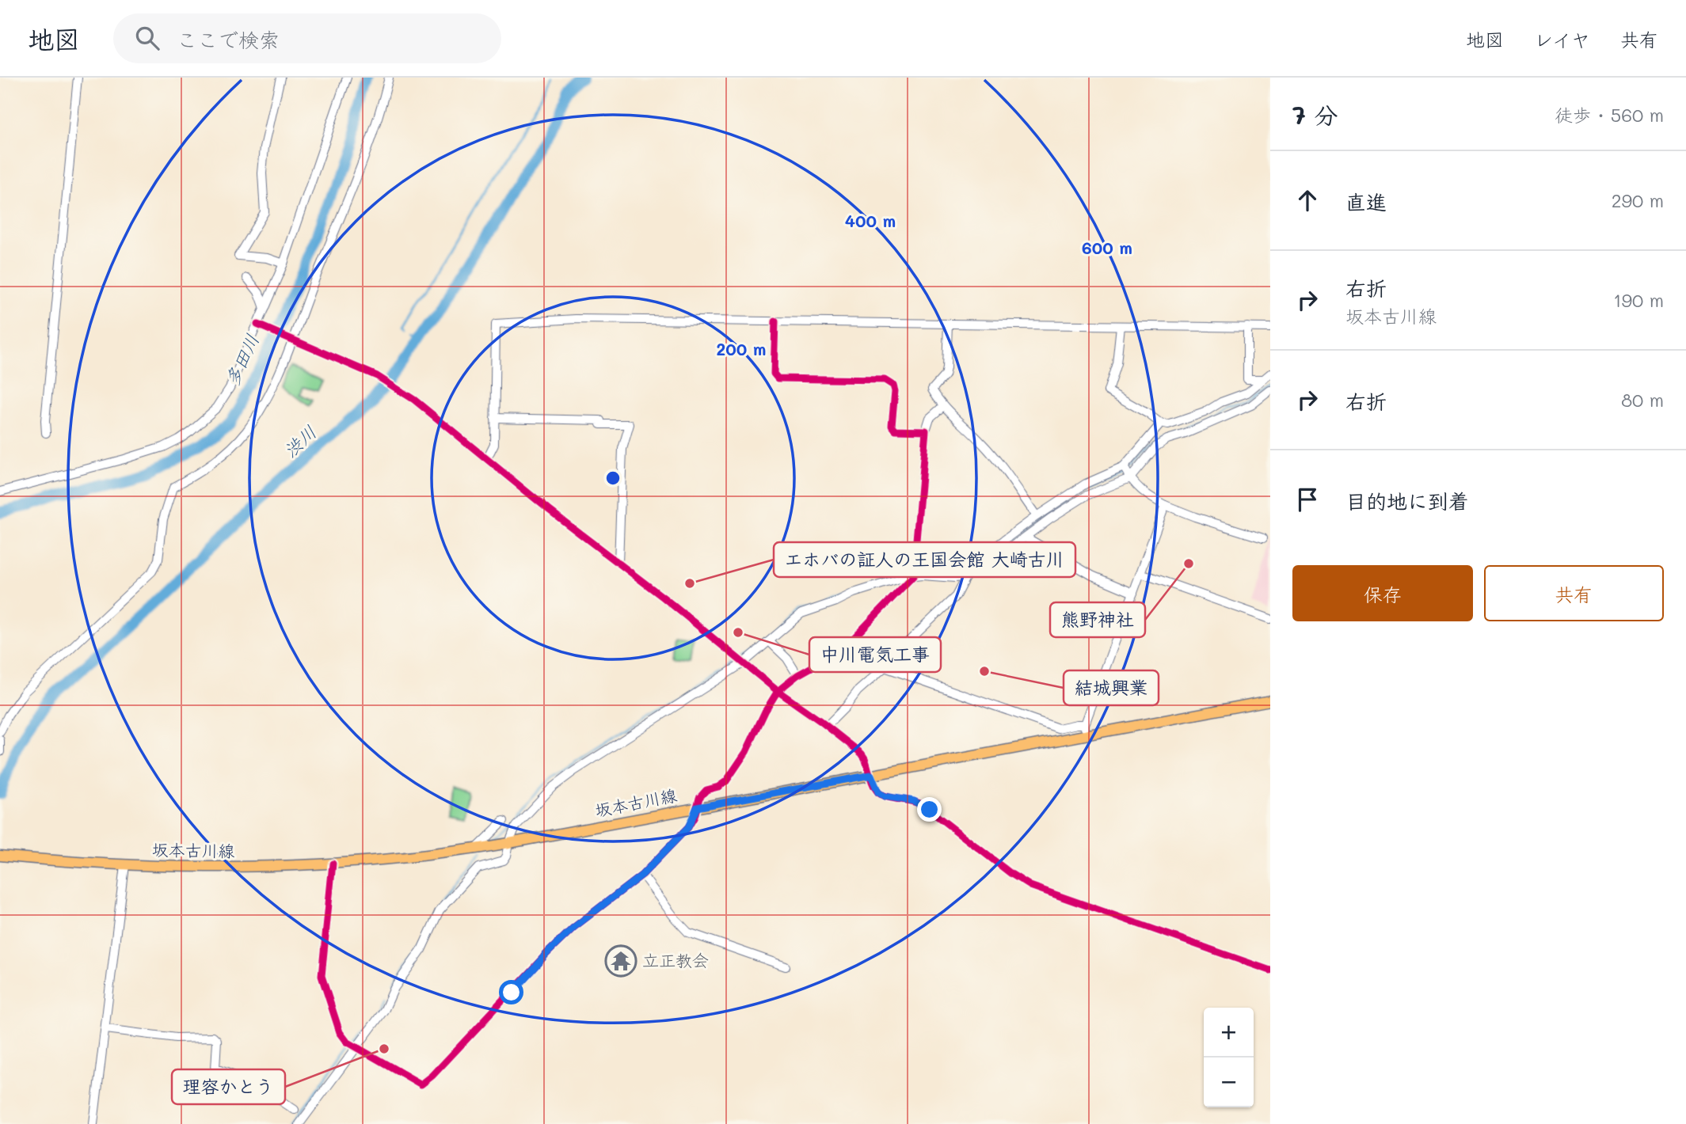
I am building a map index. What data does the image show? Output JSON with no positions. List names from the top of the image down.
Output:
{
  "streets": {
    "main road": ["坂本古川線"]
  },
  "water": ["多田川", "渋川"],
  "places": {
    "other": [
      "熊野神社",
      "エホバの証人の王国会館 大崎古川",
      "中川電気工事",
      "結城興業",
      "理容かとう"
    ],
    "temple": ["立正教会"]
  },
  "page": {
    "header": "地図",
    "search": "ここで検索",
    "nav": ["地図", "レイヤ", "共有"],
    "heading": ["7 分", "徒歩 · 560 m"],
    "list": [
      ["直進", "290 m"],
      ["右折", "坂本古川線", "190 m"],
      ["右折", "80 m"],
      "目的地に到着"
    ],
    "buttons": ["保存", "共有"],
    "map_buttons": ["+", "−"]
  },
  "rings": ["400 m", "600 m", "200 m"]
}
